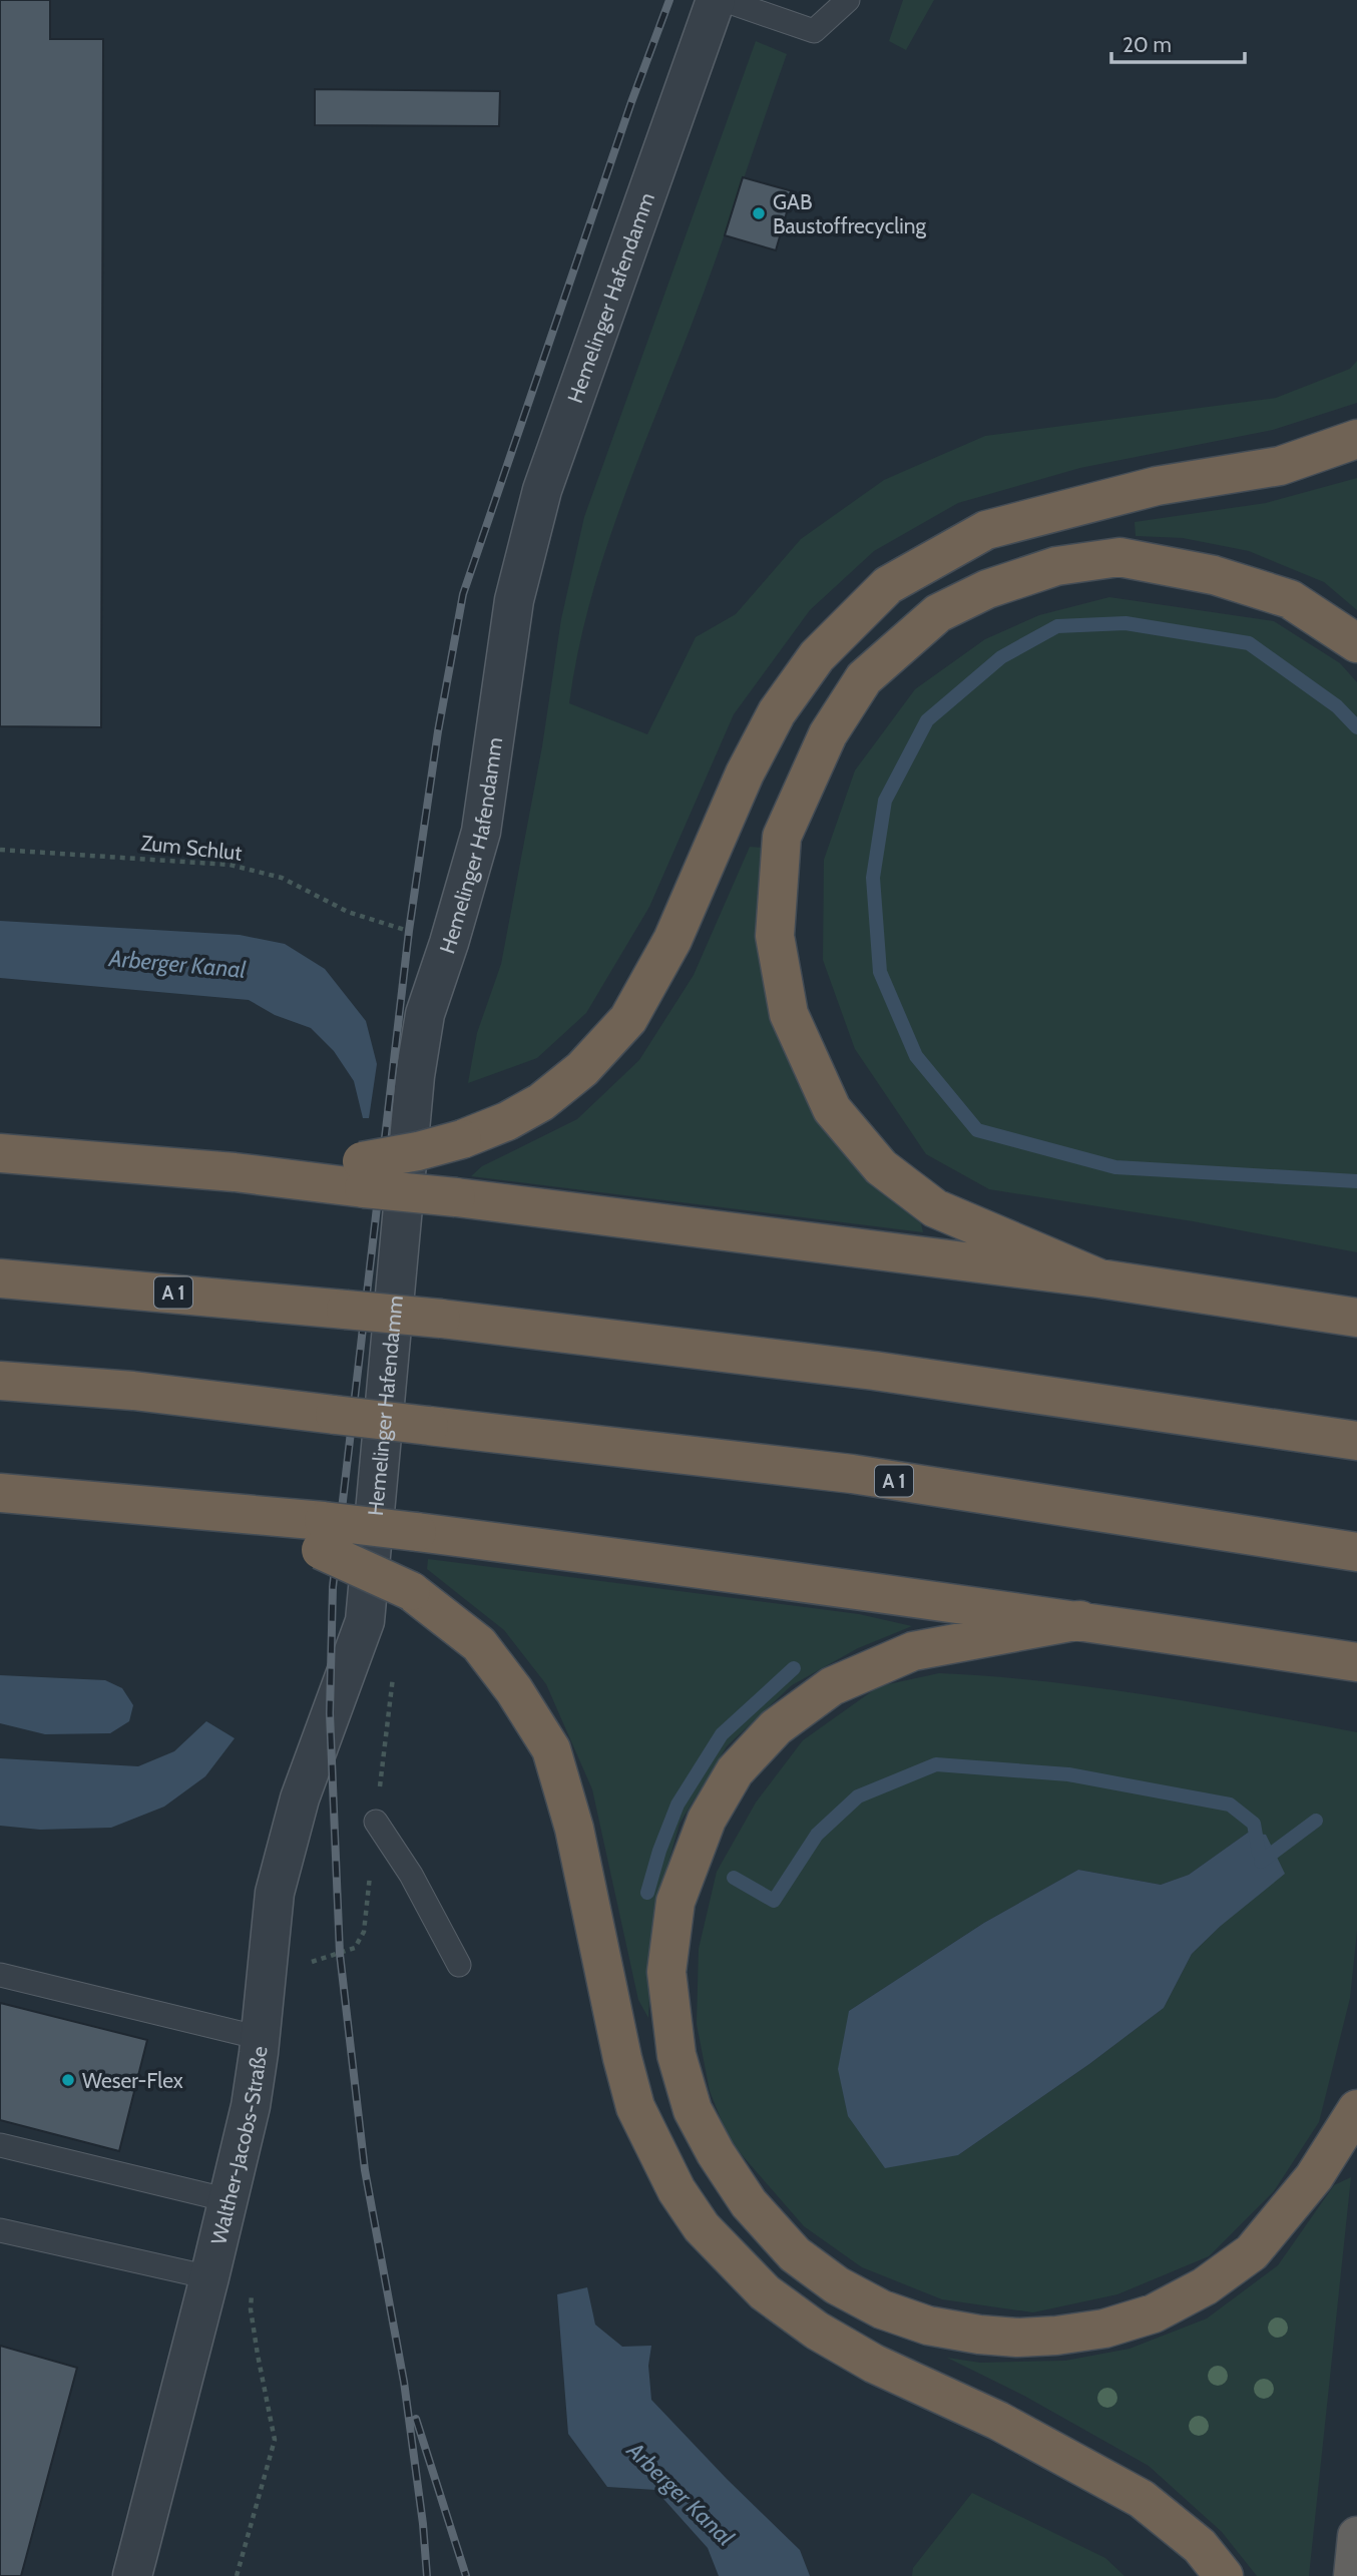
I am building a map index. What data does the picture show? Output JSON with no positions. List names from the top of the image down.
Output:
{
  "streets": {
    "highway": ["A 1"],
    "street": ["Hemelinger Hafendamm", "Walther-Jacobs-Straße"],
    "path": ["Zum Schlut"]
  },
  "crossings": [
    ["Hemelinger Hafendamm", "Zum Schlut"],
    ["Hemelinger Hafendamm", "Walther-Jacobs-Straße"]
  ],
  "water": ["Arberger Kanal"],
  "places": ["GAB Baustoffrecycling", "Weser-Flex"],
  "scale_bar": "20 m"
}
